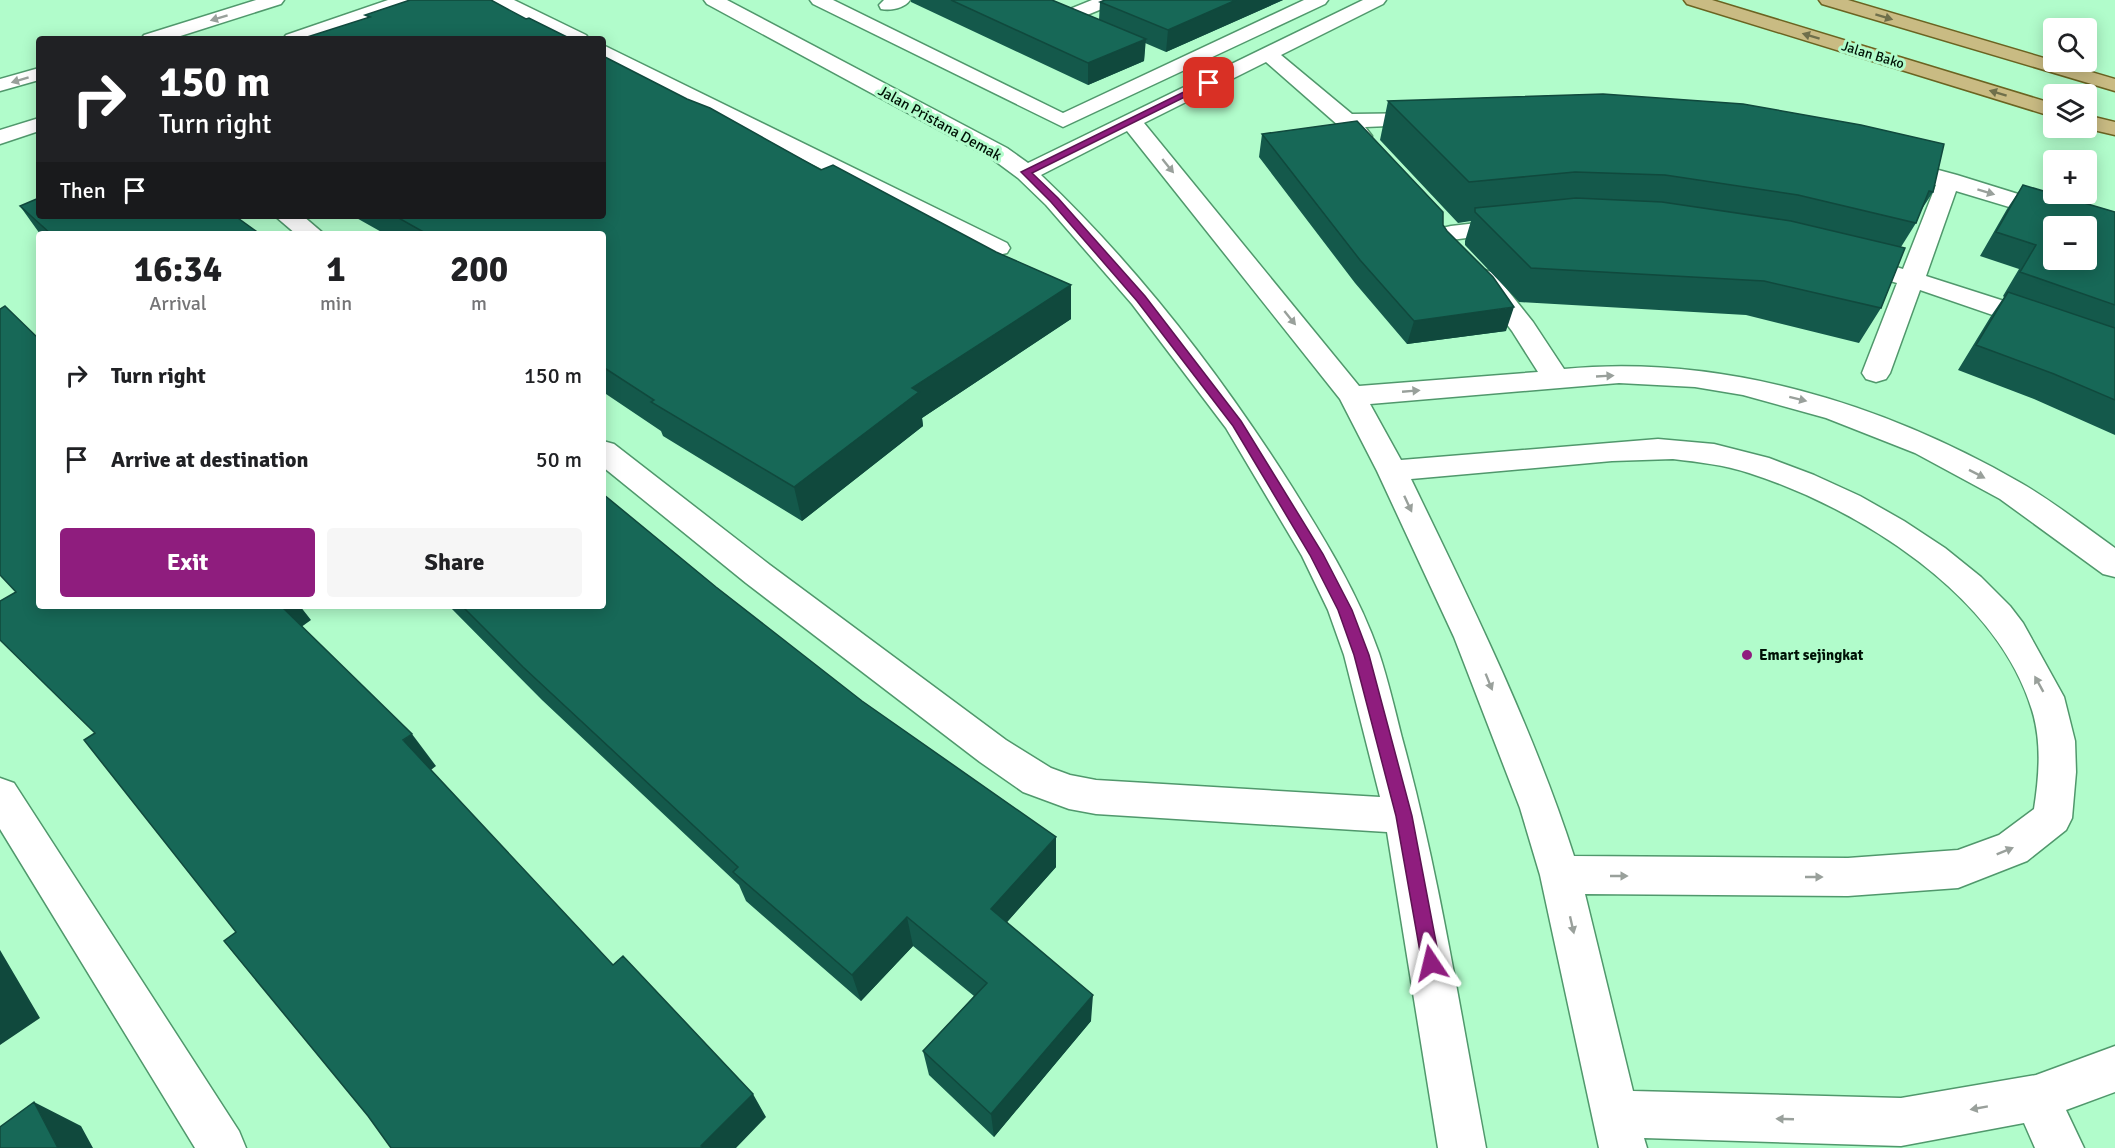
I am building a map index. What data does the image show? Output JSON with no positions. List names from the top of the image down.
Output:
{
  "streets": {
    "main road": ["Jalan Bako"],
    "street": ["Jalan Pristana Demak"]
  },
  "places": ["Emart sejingkat"],
  "page": {
    "map_buttons": ["+", "−"],
    "turn": ["150 m", "Turn right"],
    "then": "Then",
    "eta": [
      "16:34",
      "Arrival",
      "1",
      "min",
      "200",
      "m"
    ],
    "list": [
      {
        "name": "Turn right",
        "value": "150 m"
      },
      {
        "name": "Arrive at destination",
        "value": "50 m"
      }
    ],
    "buttons": ["Exit", "Share"]
  }
}
